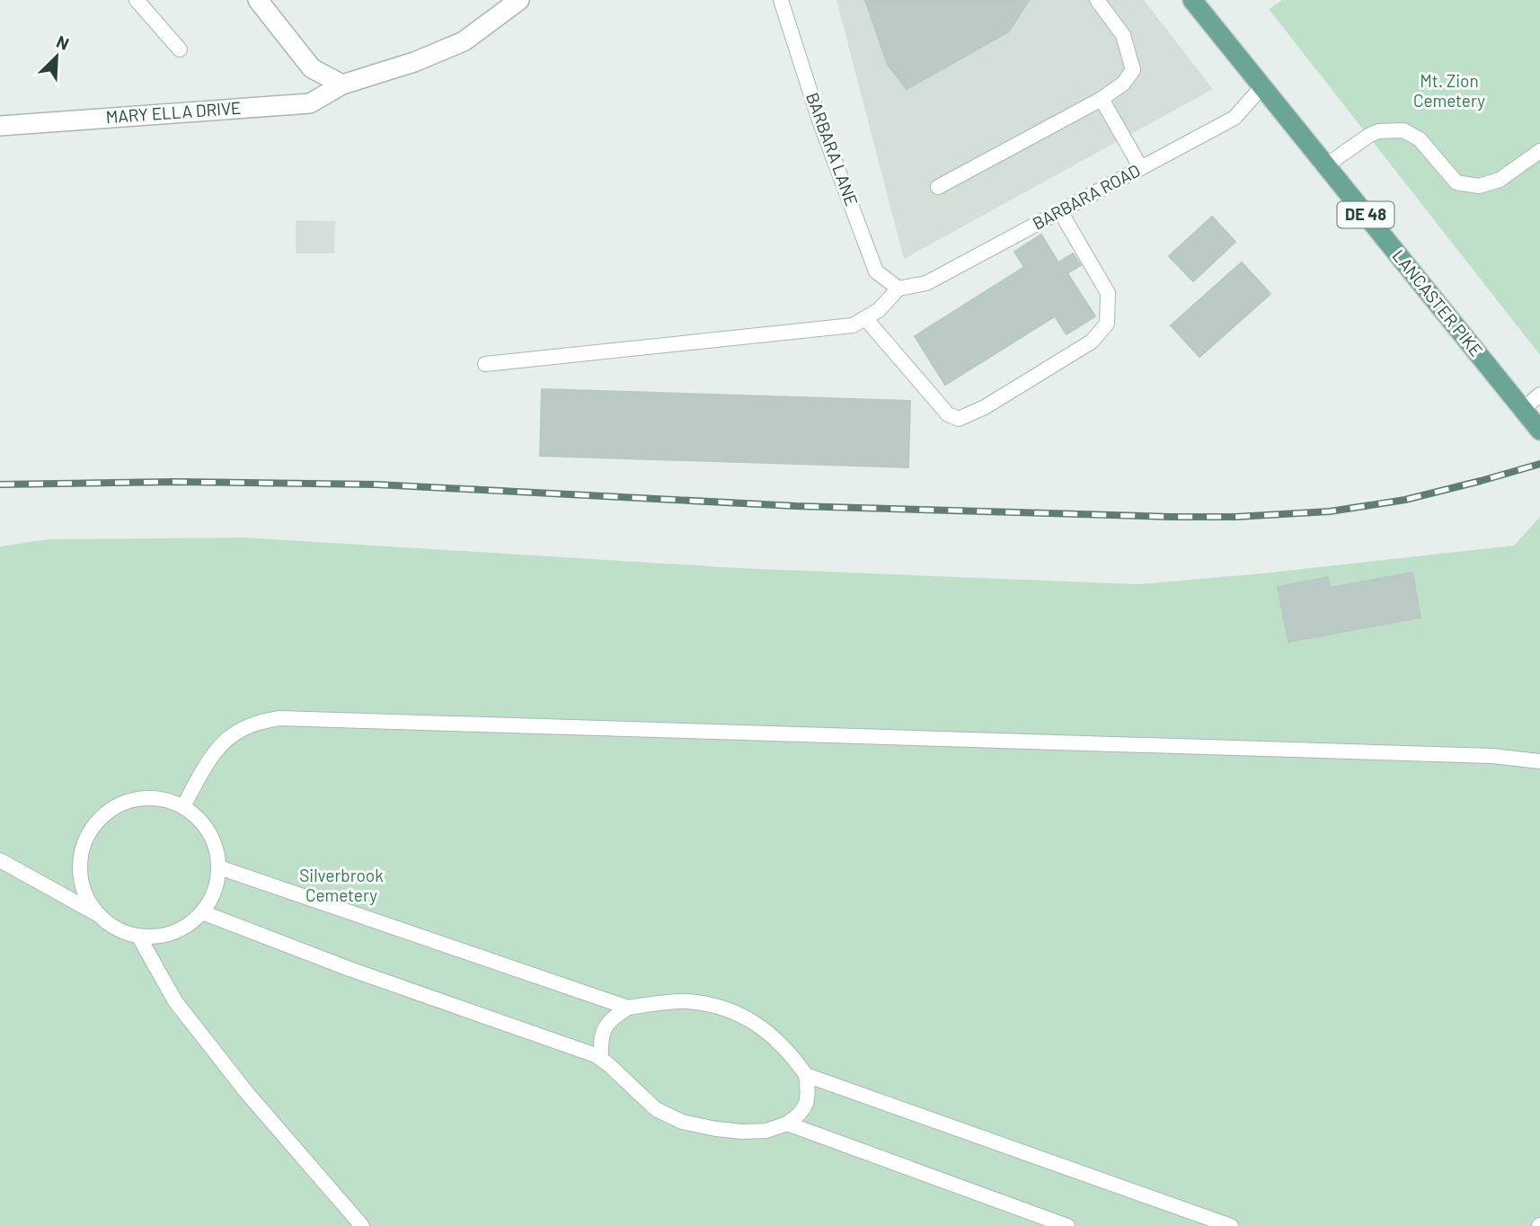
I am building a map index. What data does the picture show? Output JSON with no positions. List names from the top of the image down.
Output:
{
  "streets": {
    "main road": ["DE 48", "LANCASTER PIKE"],
    "street": ["MARY ELLA DRIVE"],
    "lane": ["BARBARA LANE", "BARBARA ROAD"]
  },
  "crossings": [
    ["BARBARA LANE", "BARBARA ROAD"],
    ["BARBARA ROAD", "LANCASTER PIKE"]
  ],
  "parks": ["Mt. Zion Cemetery", "Silverbrook Cemetery"],
  "north": "top right"
}
